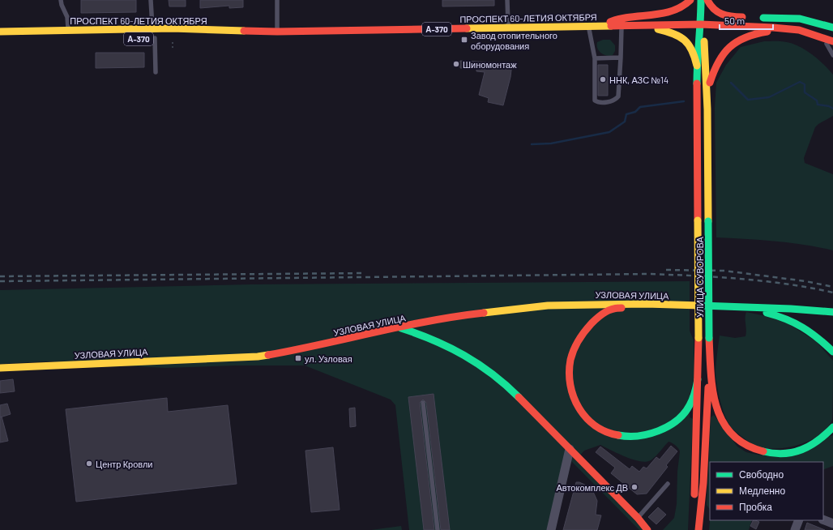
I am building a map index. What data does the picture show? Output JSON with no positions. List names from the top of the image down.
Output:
{
  "streets": {
    "main road": [
      "ПРОСПЕКТ 60-ЛЕТИЯ ОКТЯБРЯ",
      "А-370",
      "УЛИЦА СУВОРОВА",
      "УЗЛОВАЯ УЛИЦА"
    ]
  },
  "crossings": [
    ["ПРОСПЕКТ 60-ЛЕТИЯ ОКТЯБРЯ", "А-370"],
    ["ПРОСПЕКТ 60-ЛЕТИЯ ОКТЯБРЯ", "УЛИЦА СУВОРОВА"],
    ["А-370", "УЛИЦА СУВОРОВА"]
  ],
  "places": {
    "transit": ["Завод отопительного оборудования", "ул. Узловая"],
    "other": [
      "Шиномонтаж",
      "ННК, АЗС №14",
      "Центр Кровли",
      "Автокомплекс ДВ"
    ]
  },
  "legend": ["Свободно", "Медленно", "Пробка"],
  "scale_bar": "50 m"
}
